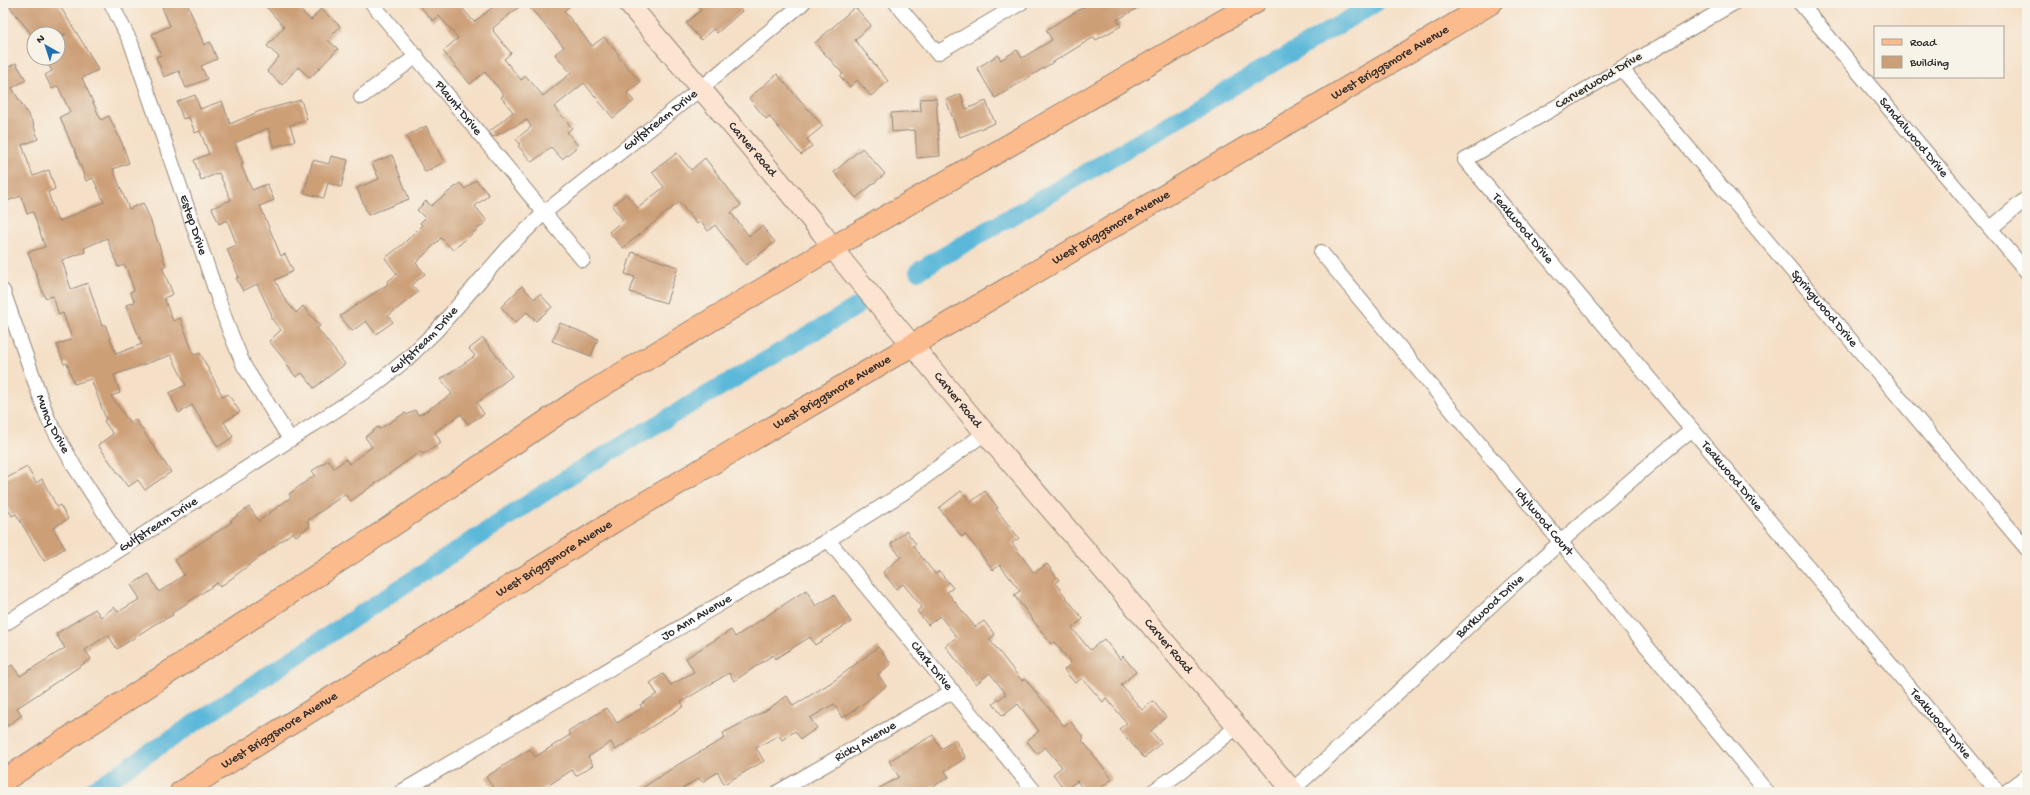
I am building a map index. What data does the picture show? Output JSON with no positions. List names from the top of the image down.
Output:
{
  "streets": {
    "main road": ["West Briggsmore Avenue"],
    "street": [
      "Carverwood Drive",
      "Plaunt Drive",
      "Gulfstream Drive",
      "Sandalwood Drive",
      "Carver Road",
      "Estep Drive",
      "Teakwood Drive",
      "Springwood Drive",
      "Muncy Drive",
      "Idylwood Court",
      "Barkwood Drive",
      "Jo Ann Avenue",
      "Clark Drive",
      "Ricky Avenue"
    ]
  },
  "crossings": [
    ["West Briggsmore Avenue", "Carver Road"],
    ["Carverwood Drive", "Teakwood Drive"],
    ["Carverwood Drive", "Springwood Drive"],
    ["Plaunt Drive", "Gulfstream Drive"],
    ["Gulfstream Drive", "Carver Road"],
    ["Gulfstream Drive", "Estep Drive"],
    ["Gulfstream Drive", "Muncy Drive"],
    ["Carver Road", "Barkwood Drive"],
    ["Carver Road", "Jo Ann Avenue"],
    ["Teakwood Drive", "Barkwood Drive"],
    ["Idylwood Court", "Barkwood Drive"],
    ["Jo Ann Avenue", "Clark Drive"],
    ["Clark Drive", "Ricky Avenue"]
  ],
  "legend": ["Road", "Building"],
  "north": "top left"
}
